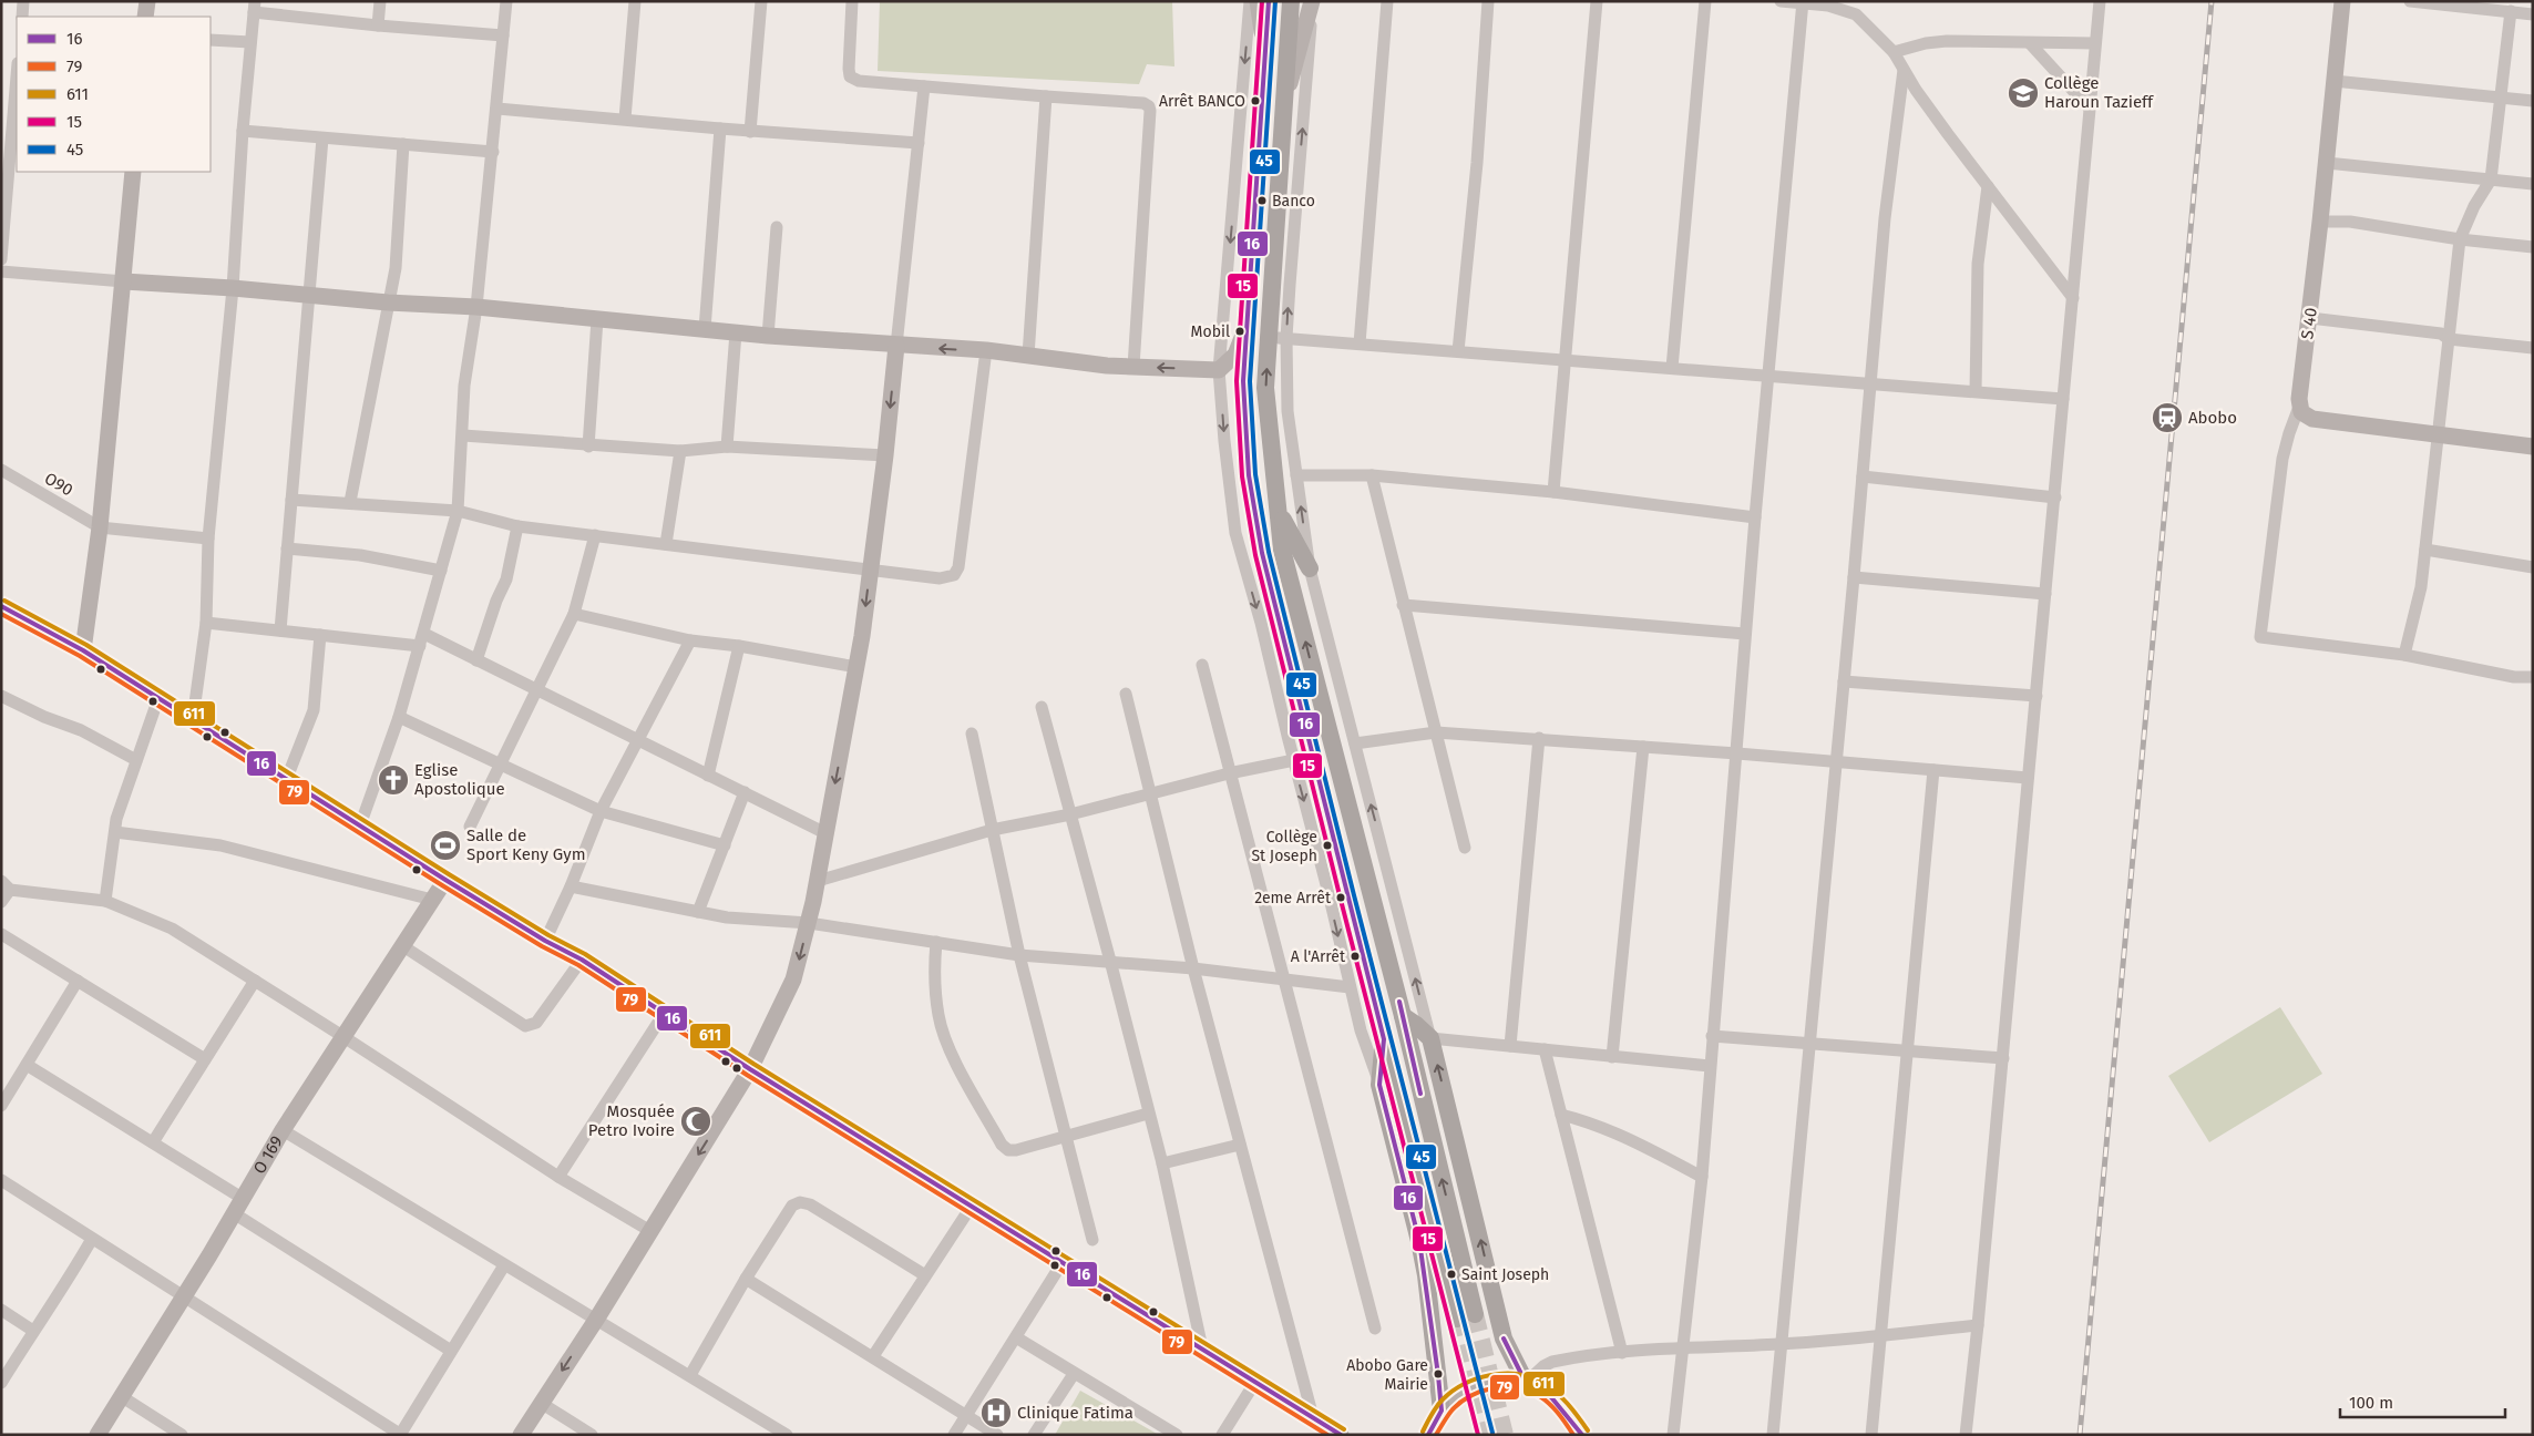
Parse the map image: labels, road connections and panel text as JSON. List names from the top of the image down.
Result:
{
  "streets": {
    "street": ["S 40", "O90", "O 169"]
  },
  "places": {
    "school or university": ["Collège Haroun Tazieff"],
    "other": [
      "Arrêt BANCO",
      "Banco",
      "Mobil",
      "Collège St Joseph",
      "2eme Arrêt",
      "A l'Arrêt",
      "Saint Joseph",
      "Abobo Gare Mairie"
    ],
    "station": ["Abobo"],
    "church": ["Eglise Apostolique"],
    "sports": ["Salle de Sport Keny Gym"],
    "mosque": ["Mosquée Petro Ivoire"],
    "hospital": ["Clinique Fatima"]
  },
  "lines": [
    "transit line 16",
    "transit line 15",
    "transit line 45",
    "transit line 611",
    "transit line 79"
  ],
  "legend": [
    "16",
    "79",
    "611",
    "15",
    "45"
  ],
  "scale_bar": "100 m"
}
